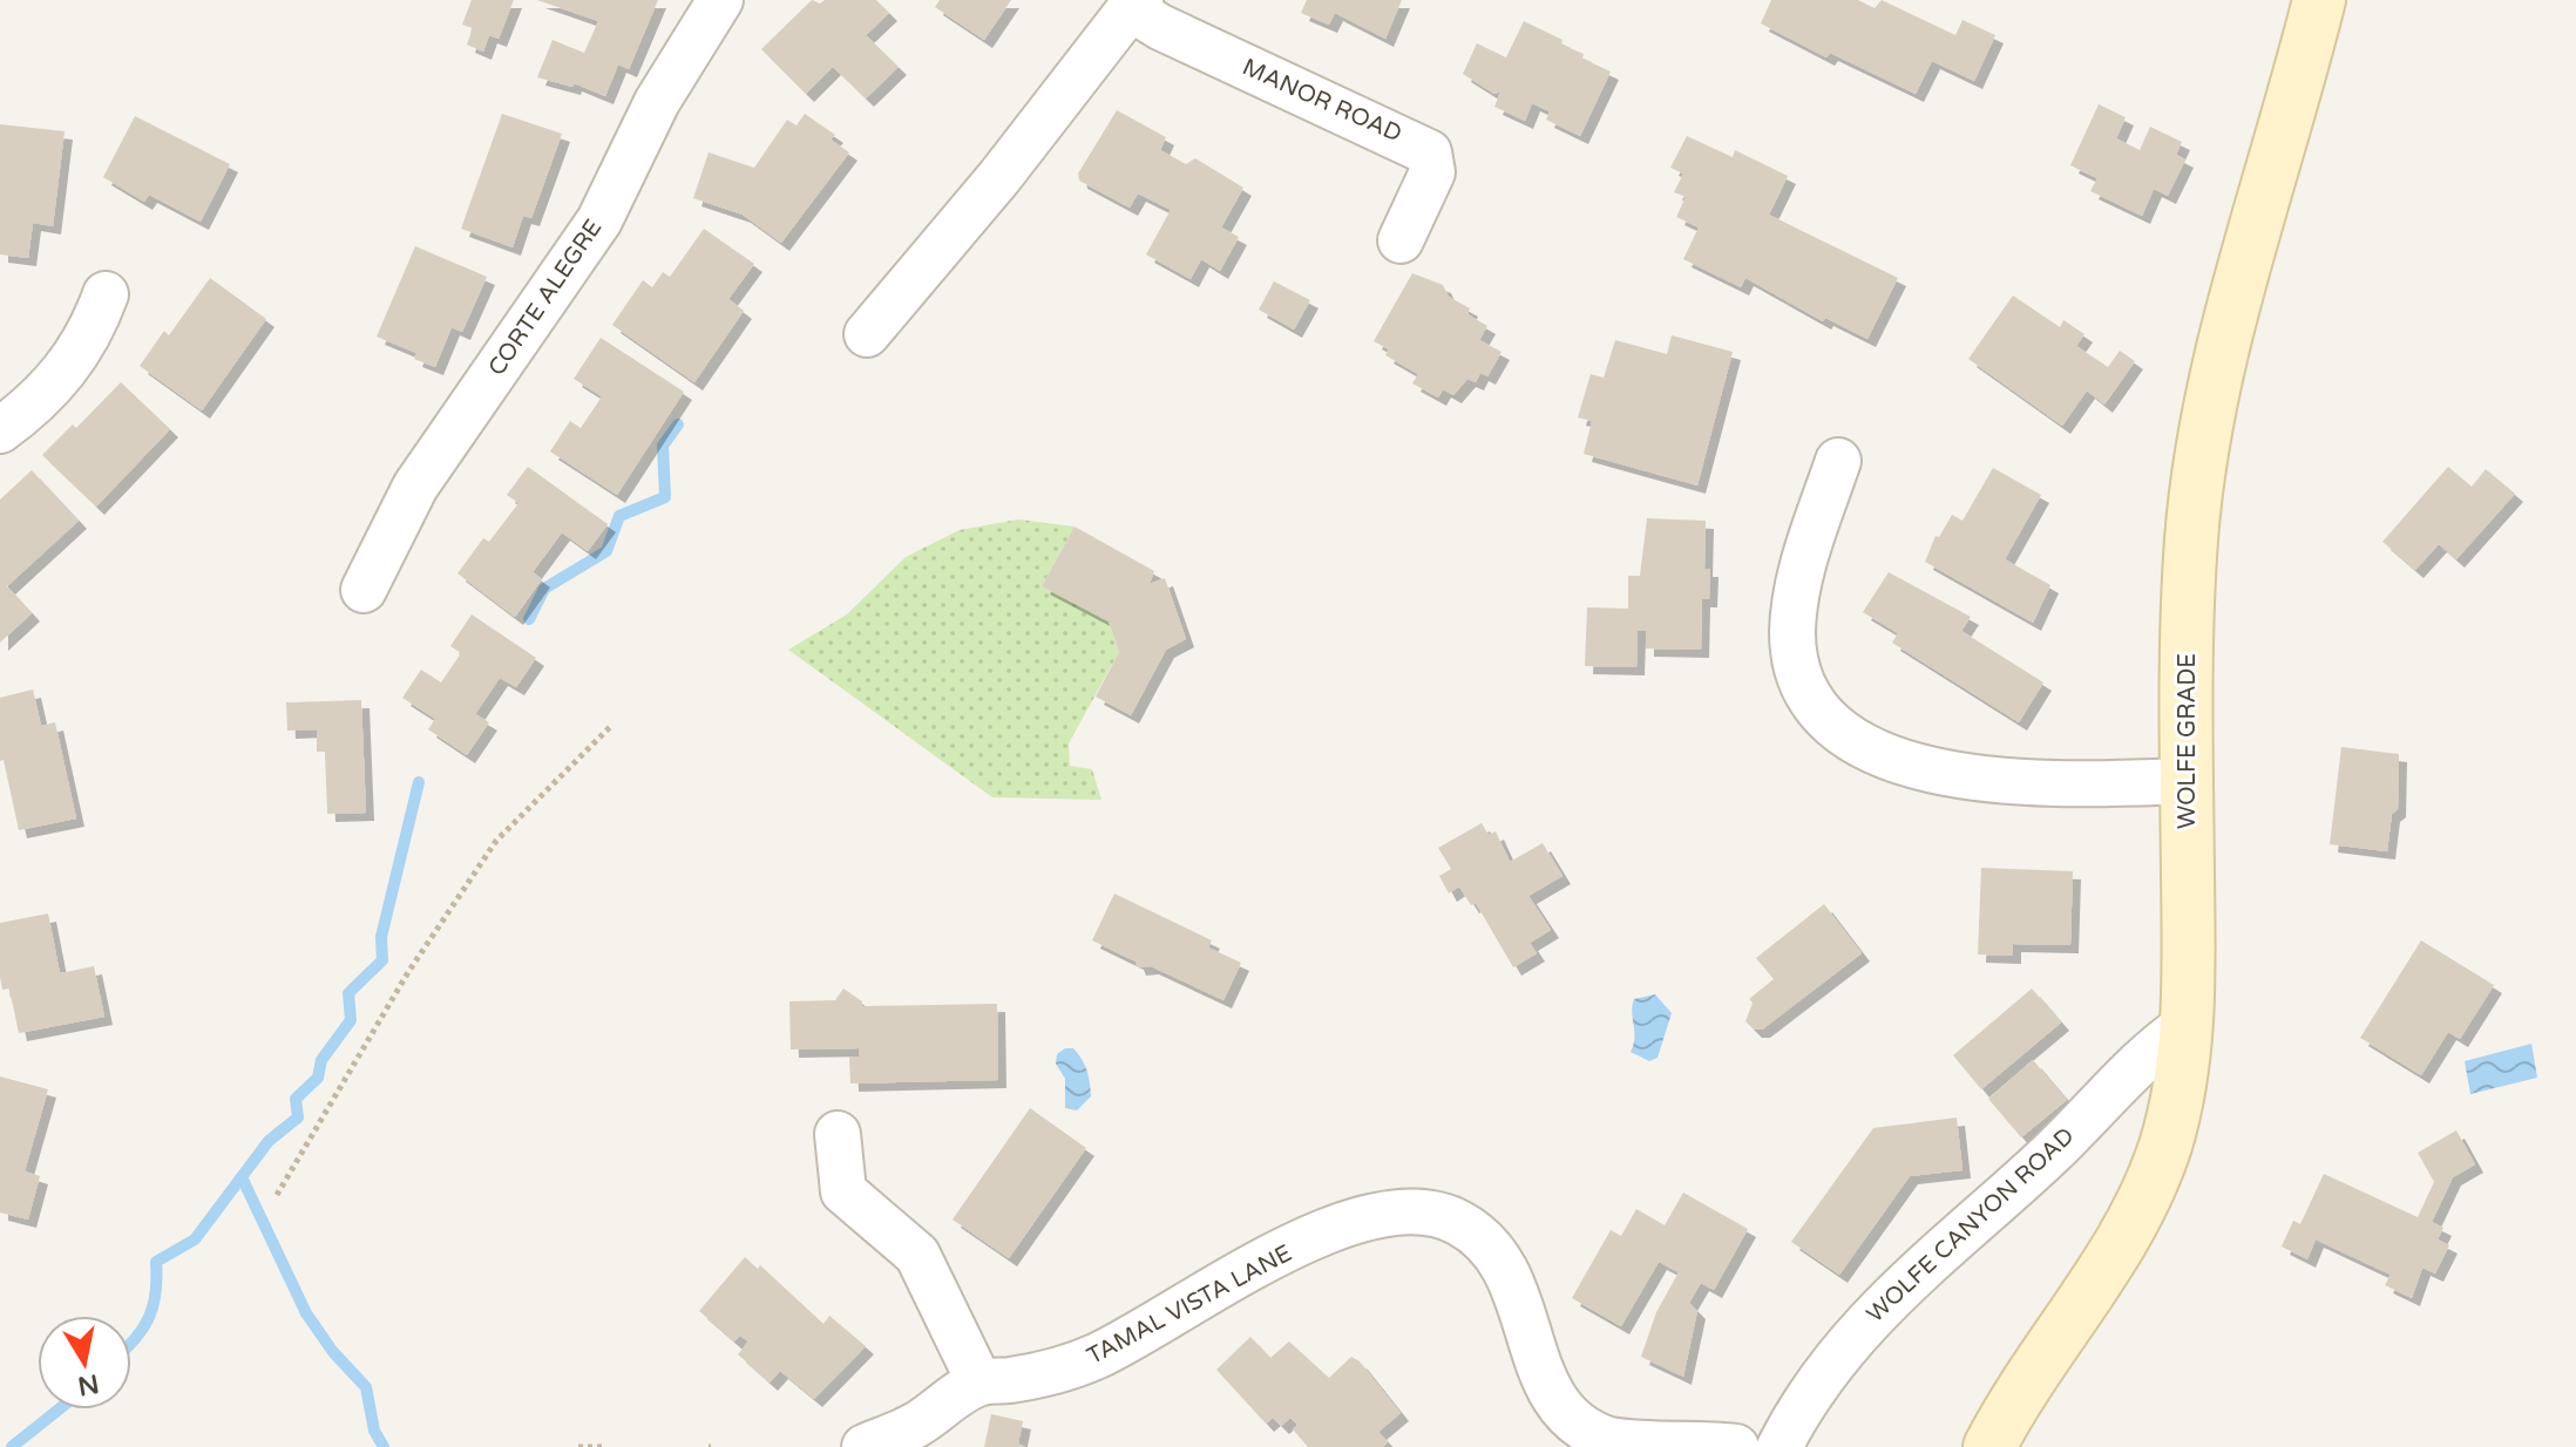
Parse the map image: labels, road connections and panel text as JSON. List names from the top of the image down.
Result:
{
  "streets": {
    "street": [
      "MANOR ROAD",
      "CORTE ALEGRE",
      "WOLFE GRADE",
      "WOLFE CANYON ROAD",
      "TAMAL VISTA LANE"
    ]
  },
  "crossings": [
    ["WOLFE GRADE", "WOLFE CANYON ROAD"]
  ],
  "north": "bottom"
}
